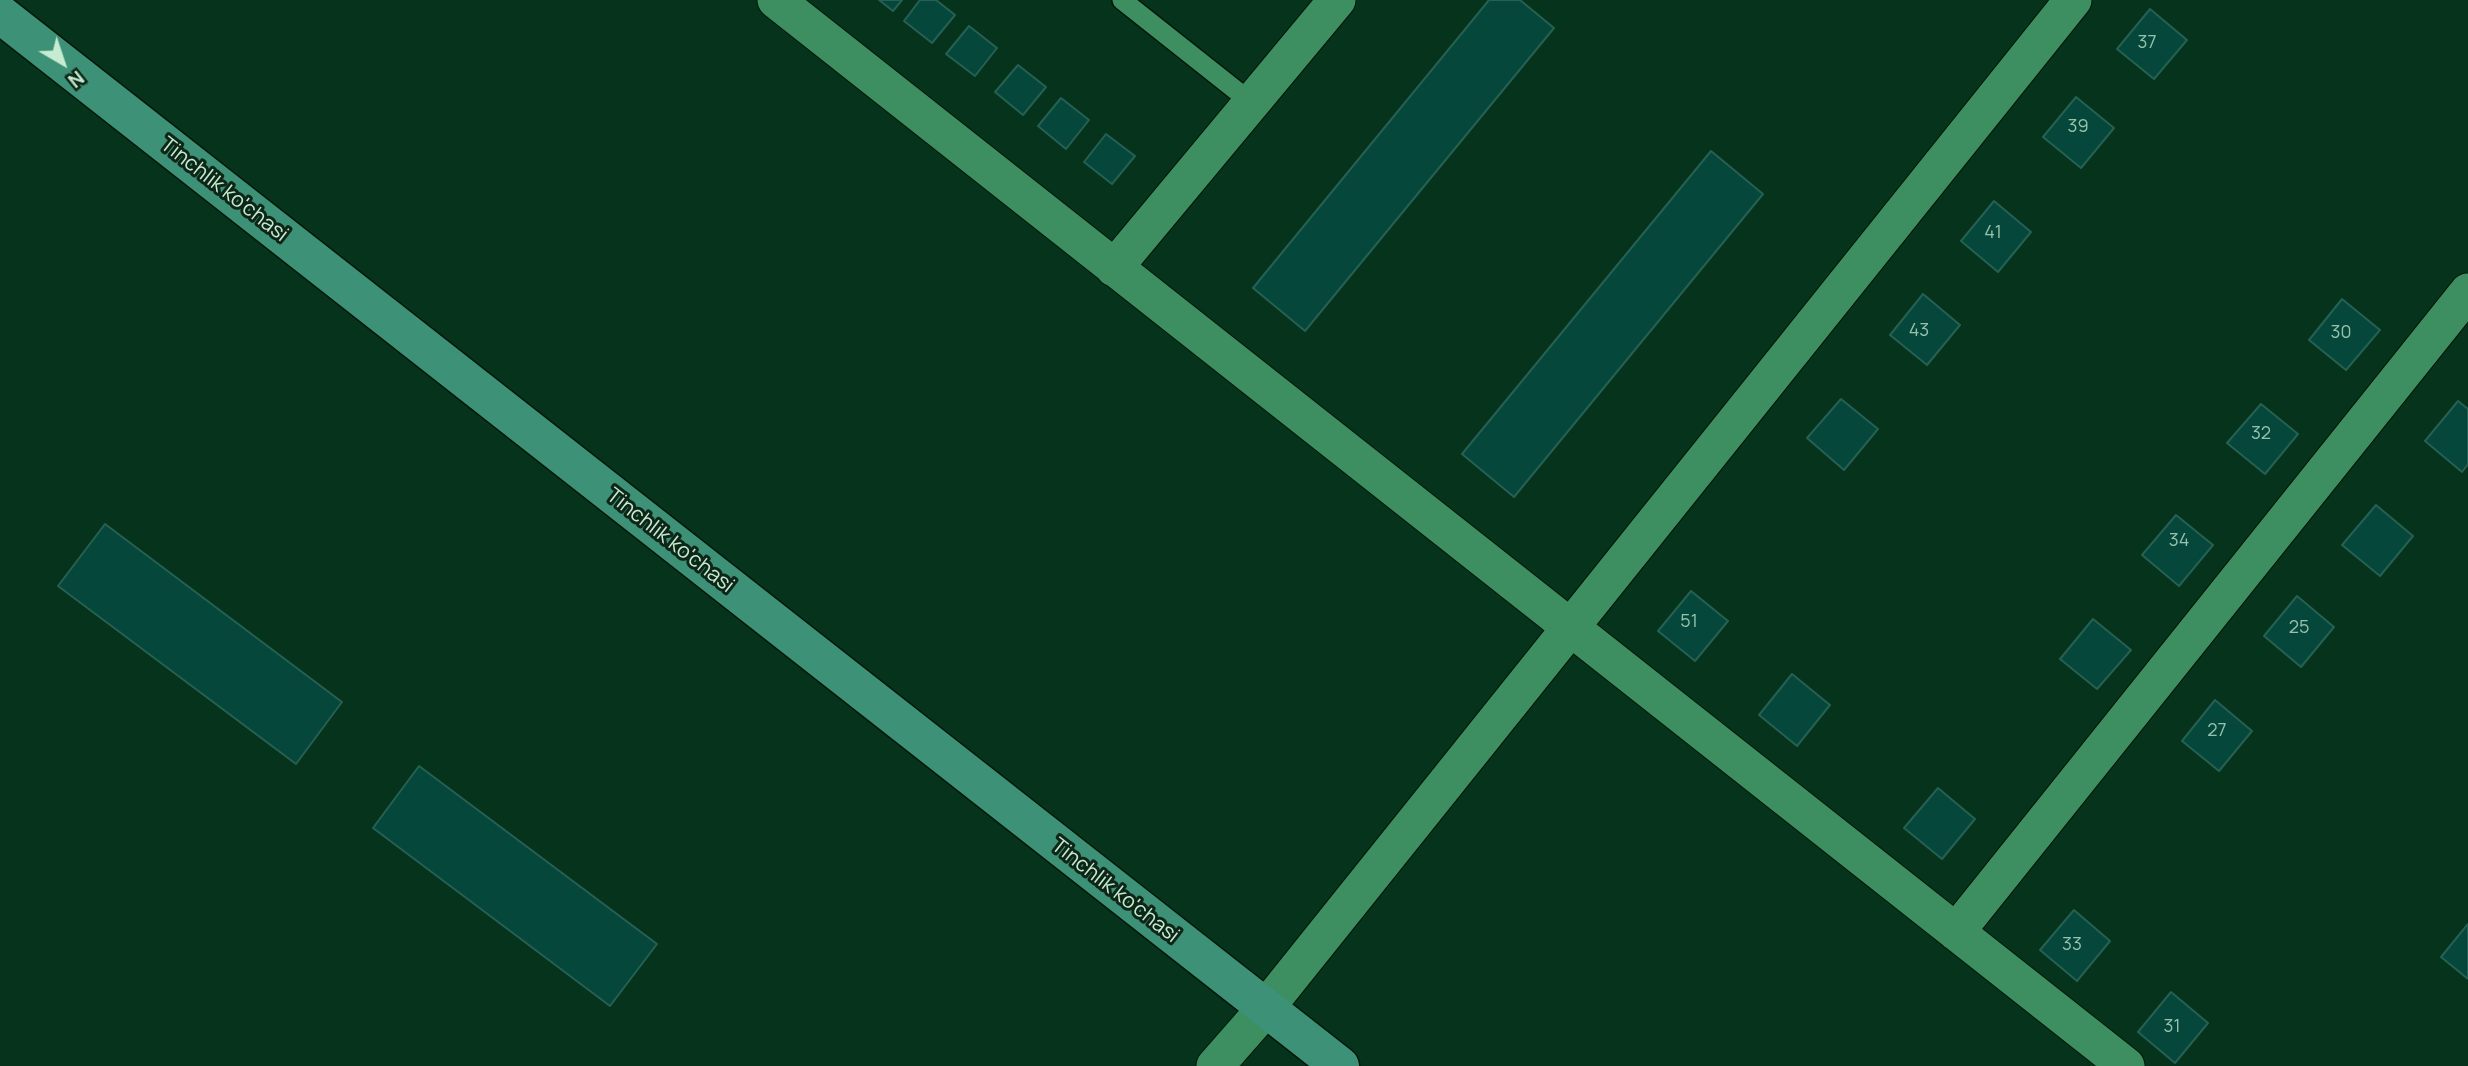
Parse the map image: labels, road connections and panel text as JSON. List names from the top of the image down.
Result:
{
  "streets": {
    "main road": ["Tinchlik ko'chasi"]
  },
  "house_numbers": [
    "37",
    "39",
    "41",
    "43",
    "30",
    "32",
    "34",
    "51",
    "25",
    "27",
    "33",
    "31"
  ],
  "north": "bottom right"
}
